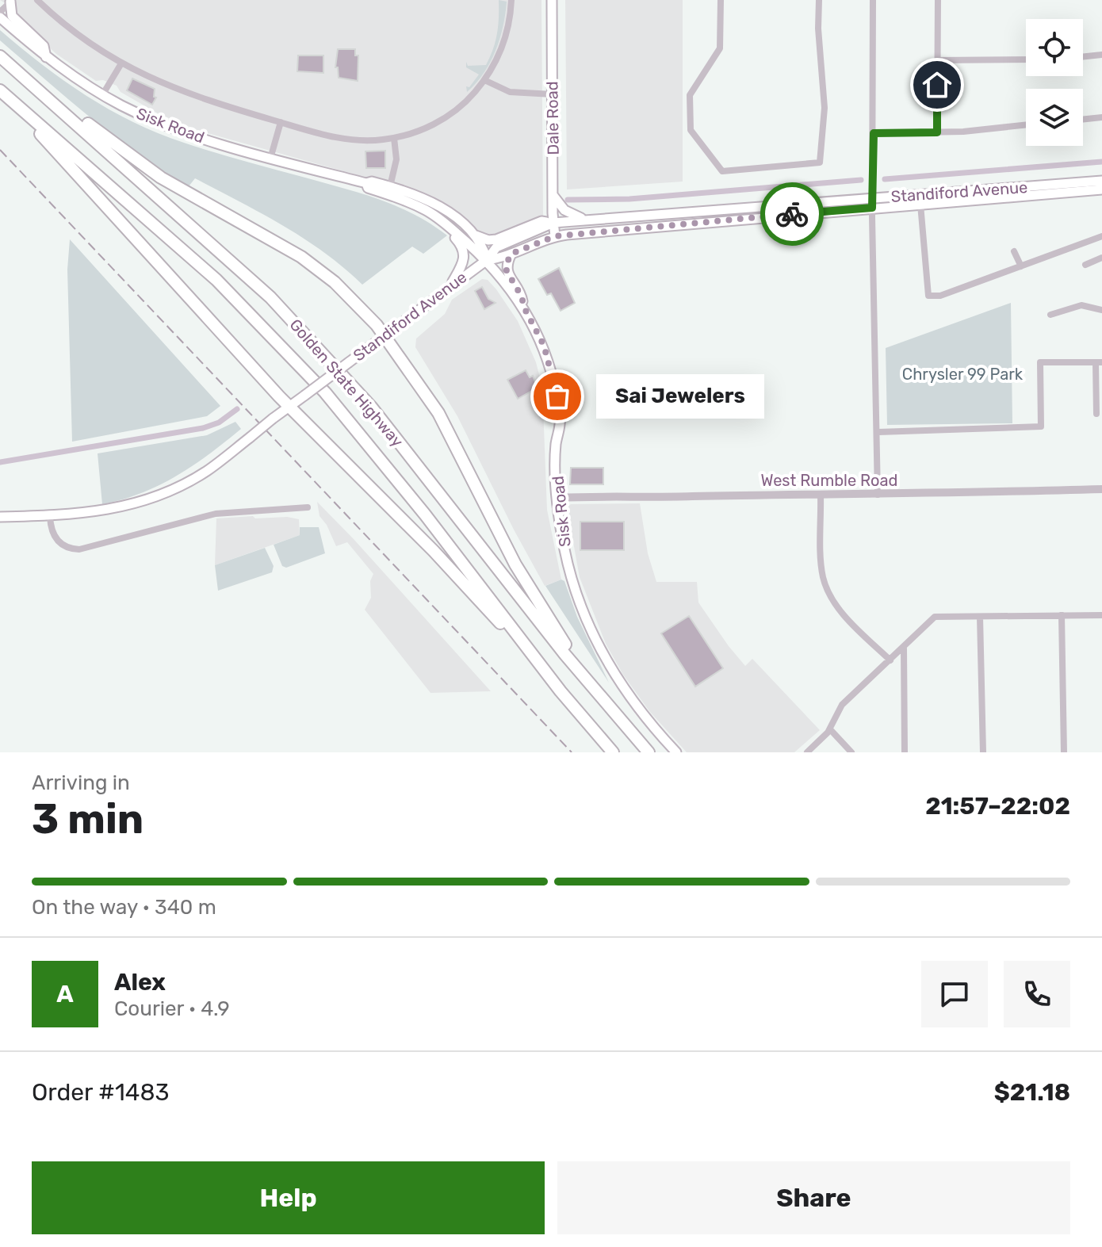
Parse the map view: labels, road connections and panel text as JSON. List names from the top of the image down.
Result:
{
  "streets": {
    "highway": ["Golden State Highway"],
    "main road": ["Dale Road", "Sisk Road", "Standiford Avenue"],
    "street": ["West Rumble Road"]
  },
  "crossings": [
    ["Dale Road", "Standiford Avenue"],
    ["Sisk Road", "Standiford Avenue"],
    ["Sisk Road", "West Rumble Road"]
  ],
  "parks": ["Chrysler 99 Park"],
  "places": ["Sai Jewelers"],
  "page": {
    "bubble": "Sai Jewelers",
    "heading": ["3 min", "Arriving in", "21:57–22:02"],
    "panel": [
      "Alex",
      "Courier · 4.9",
      "Order #1483",
      "$21.18"
    ],
    "bar": "On the way · 340 m",
    "round": "A",
    "buttons": ["Help", "Share"]
  }
}
